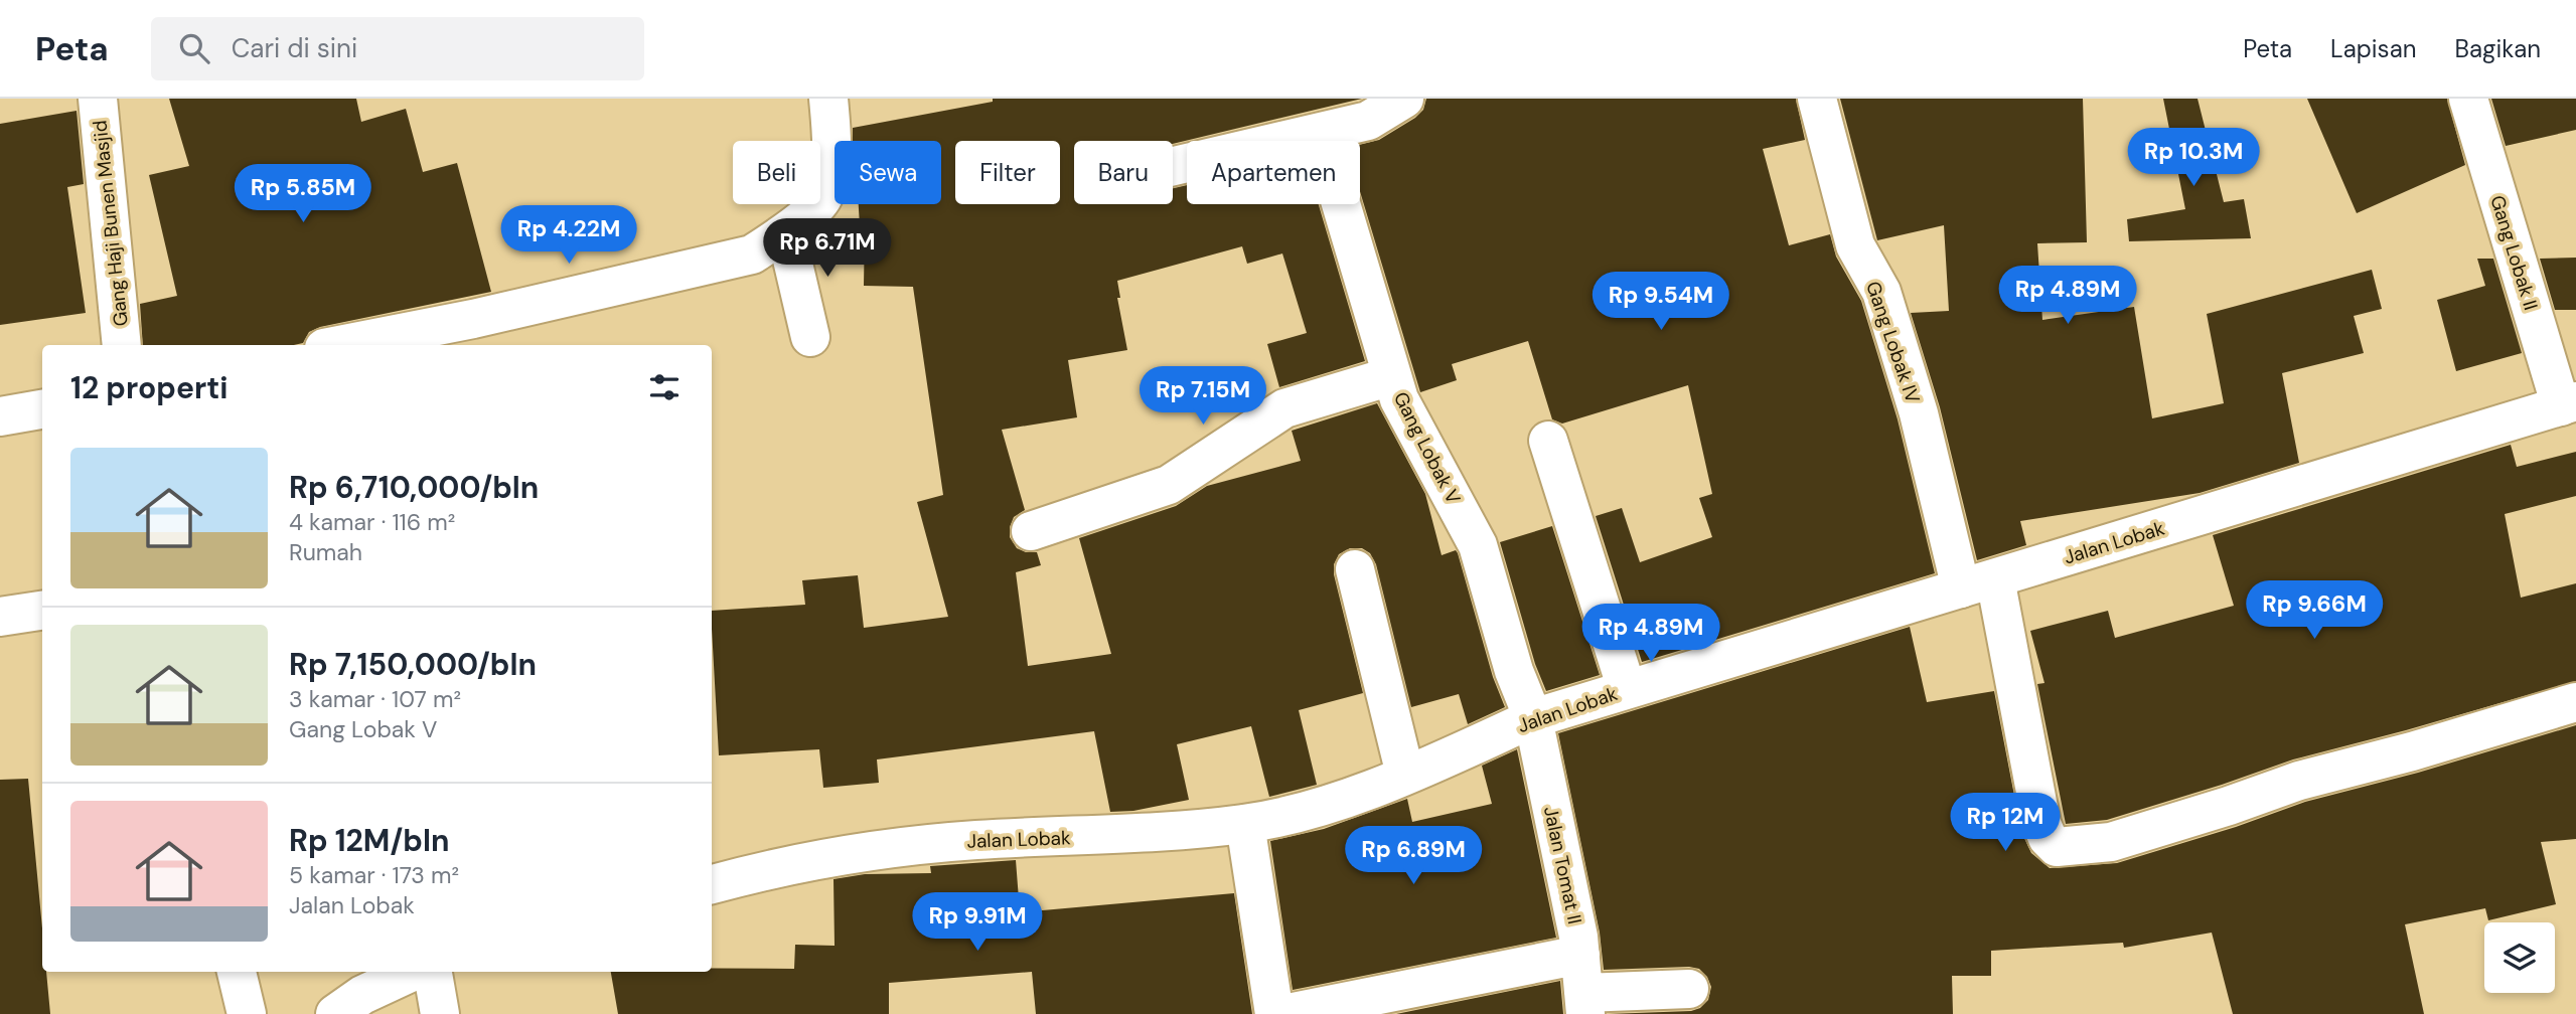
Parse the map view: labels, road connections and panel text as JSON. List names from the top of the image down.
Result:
{
  "streets": {
    "street": [
      "Gang Haji Bunen Masjid",
      "Gang Lobak II",
      "Gang Lobak IV",
      "Gang Lobak V",
      "Jalan Lobak",
      "Jalan Tomat II"
    ]
  },
  "crossings": [
    ["Gang Lobak II", "Jalan Lobak"],
    ["Gang Lobak IV", "Jalan Lobak"],
    ["Gang Lobak V", "Jalan Lobak"],
    ["Gang Lobak V", "Jalan Tomat II"],
    ["Jalan Lobak", "Jalan Tomat II"]
  ],
  "page": {
    "header": "Peta",
    "search": "Cari di sini",
    "nav": ["Peta", "Lapisan", "Bagikan"],
    "price": [
      "Rp 10.3M",
      "Rp 5.85M",
      "Rp 4.22M",
      "Rp 6.71M",
      "Rp 4.89M",
      "Rp 9.54M",
      "Rp 7.15M",
      "Rp 9.66M",
      "Rp 4.89M",
      "Rp 12M",
      "Rp 6.89M",
      "Rp 9.91M"
    ],
    "chip": [
      "Beli",
      "Sewa",
      "Filter",
      "Baru",
      "Apartemen"
    ],
    "heading": "12 properti",
    "list": [
      {
        "name": "Rp 6,710,000/bln",
        "note": "4 kamar · 116 m² · Rumah"
      },
      {
        "name": "Rp 7,150,000/bln",
        "note": "3 kamar · 107 m² · Gang Lobak V"
      },
      {
        "name": "Rp 12M/bln",
        "note": "5 kamar · 173 m² · Jalan Lobak"
      }
    ]
  }
}
